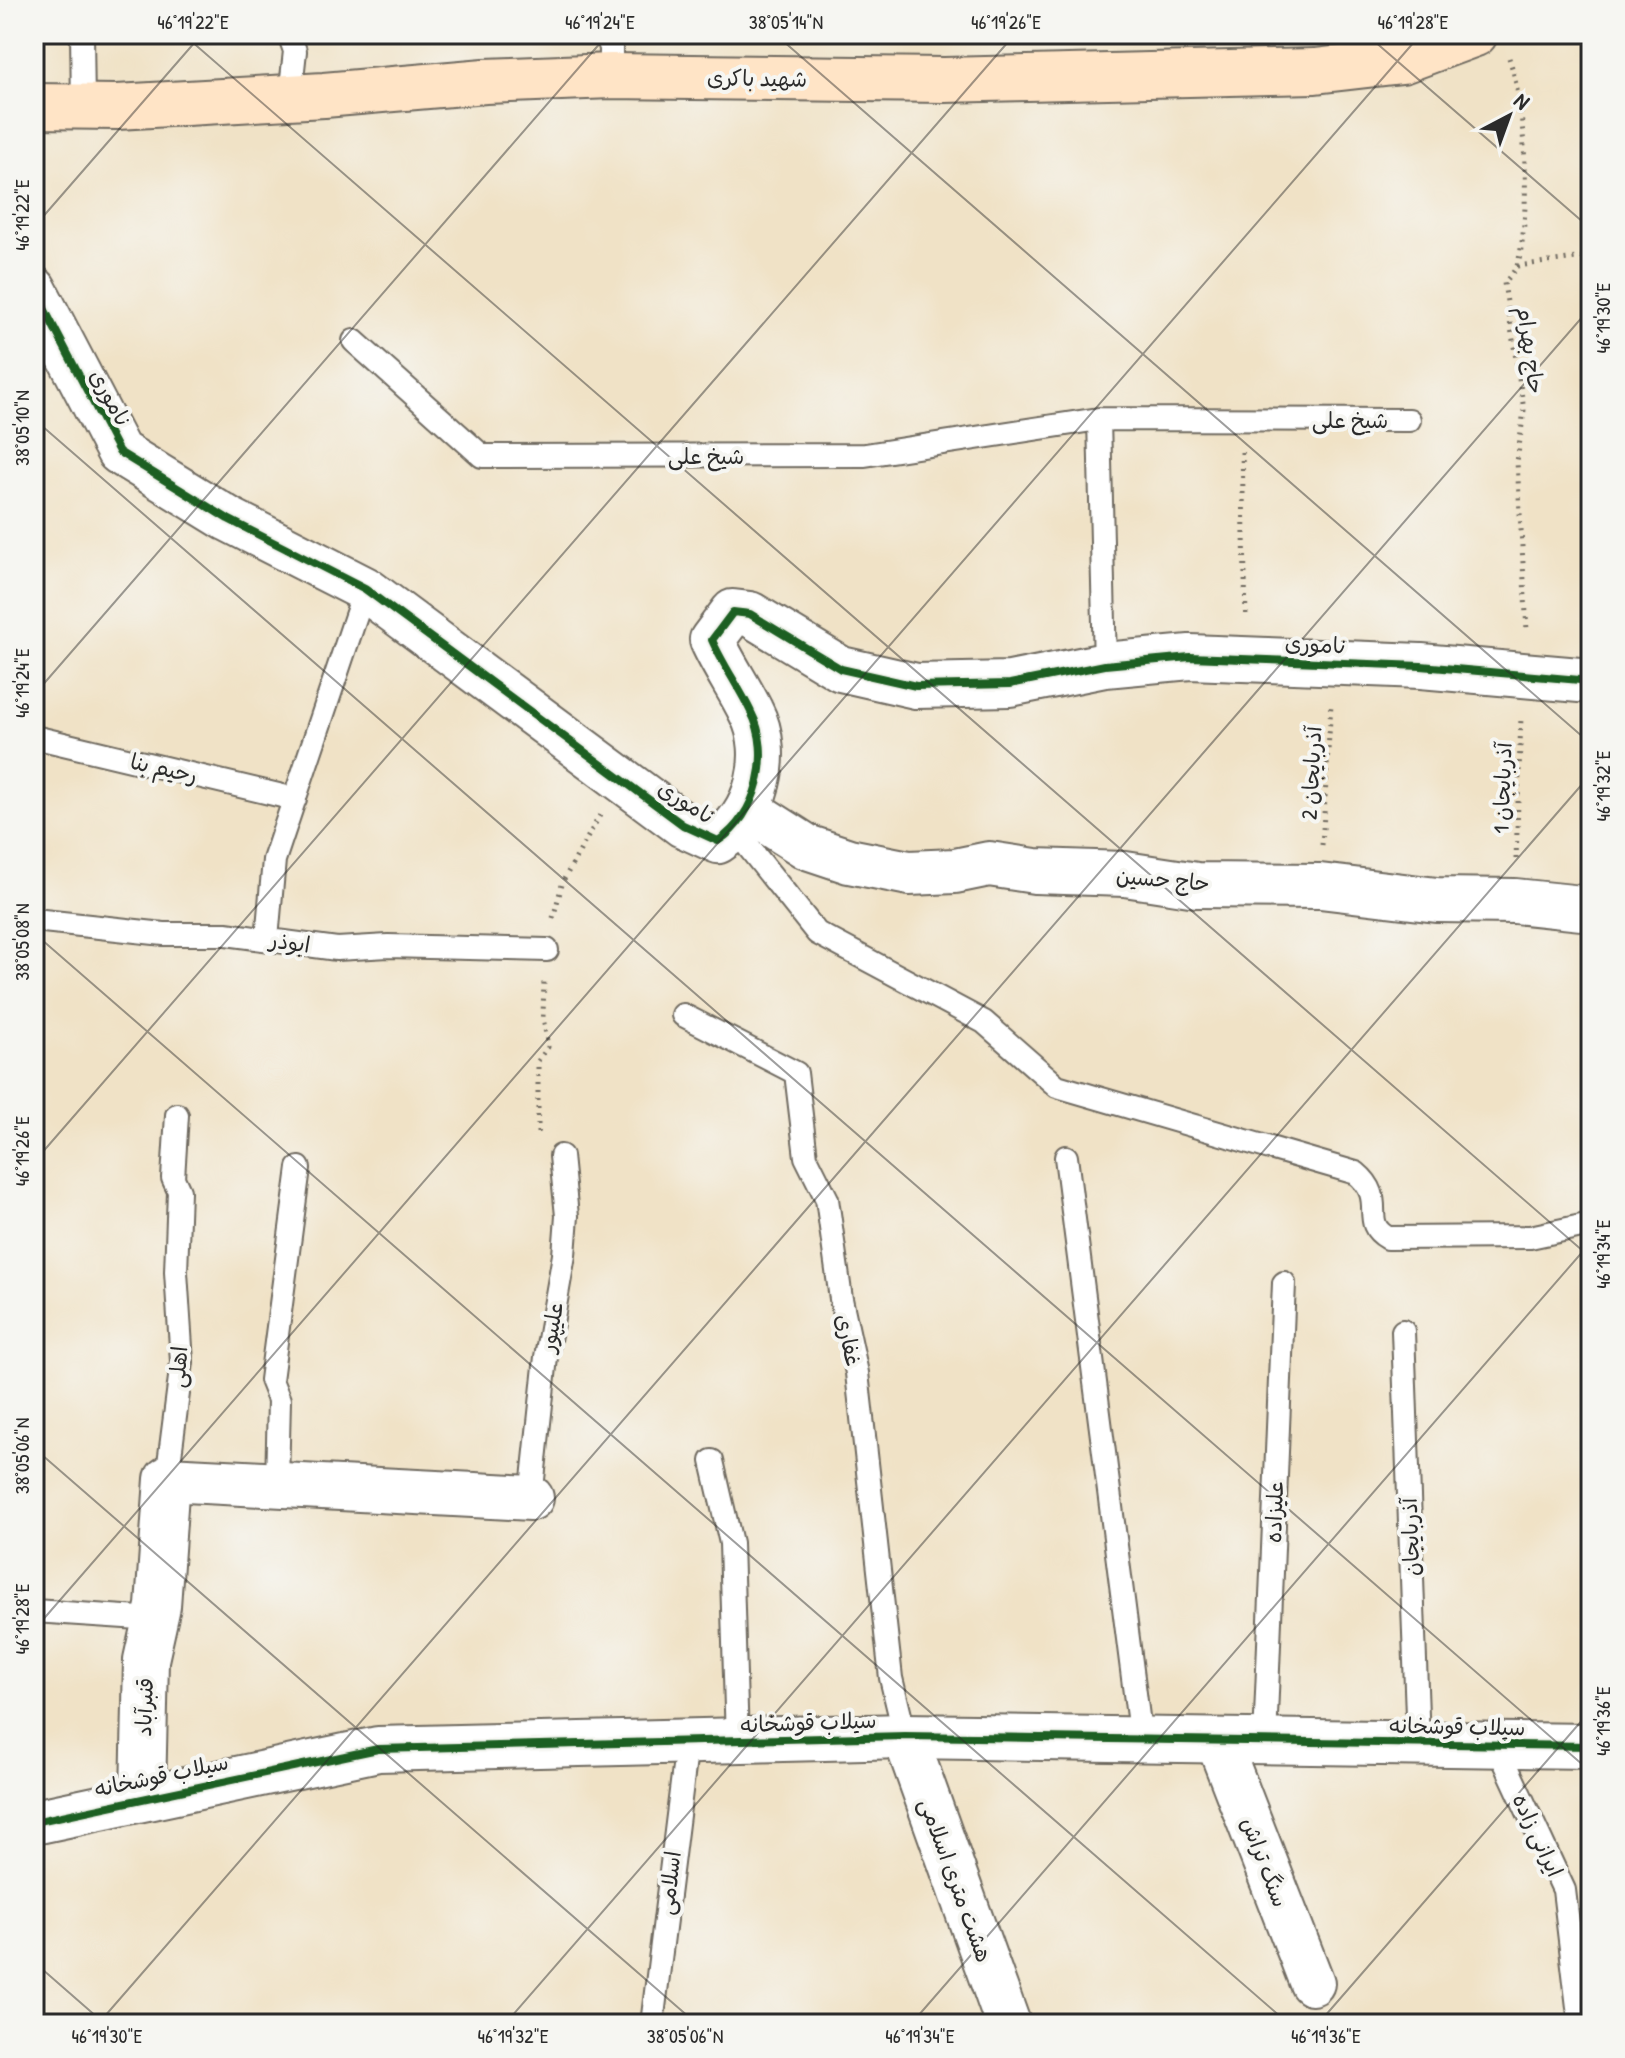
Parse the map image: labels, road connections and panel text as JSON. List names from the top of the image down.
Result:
{
  "streets": {
    "main road": ["شهید باکری"],
    "street": [
      "ناموری",
      "حاج حسین",
      "اهلی",
      "قنبرآباد",
      "سیلاب قوشخانه",
      "سنگ تراش",
      "هشت متری اسلامی"
    ],
    "lane": [
      "شیخ علی",
      "رحیم بنا",
      "ابوذر",
      "علیپور",
      "غفاری",
      "علیزاده",
      "آذربایجان",
      "ایرانی زاده",
      "اسلامی"
    ],
    "path": ["حاج بهرام", "آذربایجان 2", "آذربایجان 1"]
  },
  "crossings": [
    ["شهید باکری", "حاج بهرام"],
    ["حاج بهرام", "ناموری"],
    ["حاج بهرام", "آذربایجان 1"],
    ["ناموری", "آذربایجان 2"],
    ["ناموری", "آذربایجان 1"],
    ["ناموری", "حاج حسین"],
    ["آذربایجان 2", "حاج حسین"],
    ["آذربایجان 1", "حاج حسین"],
    ["غفاری", "سیلاب قوشخانه"],
    ["غفاری", "هشت متری اسلامی"],
    ["اهلی", "قنبرآباد"],
    ["علیزاده", "سیلاب قوشخانه"],
    ["آذربایجان", "سیلاب قوشخانه"],
    ["قنبرآباد", "سیلاب قوشخانه"],
    ["سیلاب قوشخانه", "ایرانی زاده"],
    ["سیلاب قوشخانه", "سنگ تراش"],
    ["سیلاب قوشخانه", "هشت متری اسلامی"],
    ["سیلاب قوشخانه", "اسلامی"]
  ],
  "north": "top right",
  "coordinates": [
    "46°19'22\"E",
    "46°19'24\"E",
    "38°05'14\"N",
    "46°19'26\"E",
    "46°19'28\"E",
    "46°19'30\"E",
    "38°05'10\"N",
    "46°19'32\"E",
    "38°05'08\"N",
    "46°19'34\"E",
    "38°05'06\"N",
    "46°19'36\"E"
  ]
}
